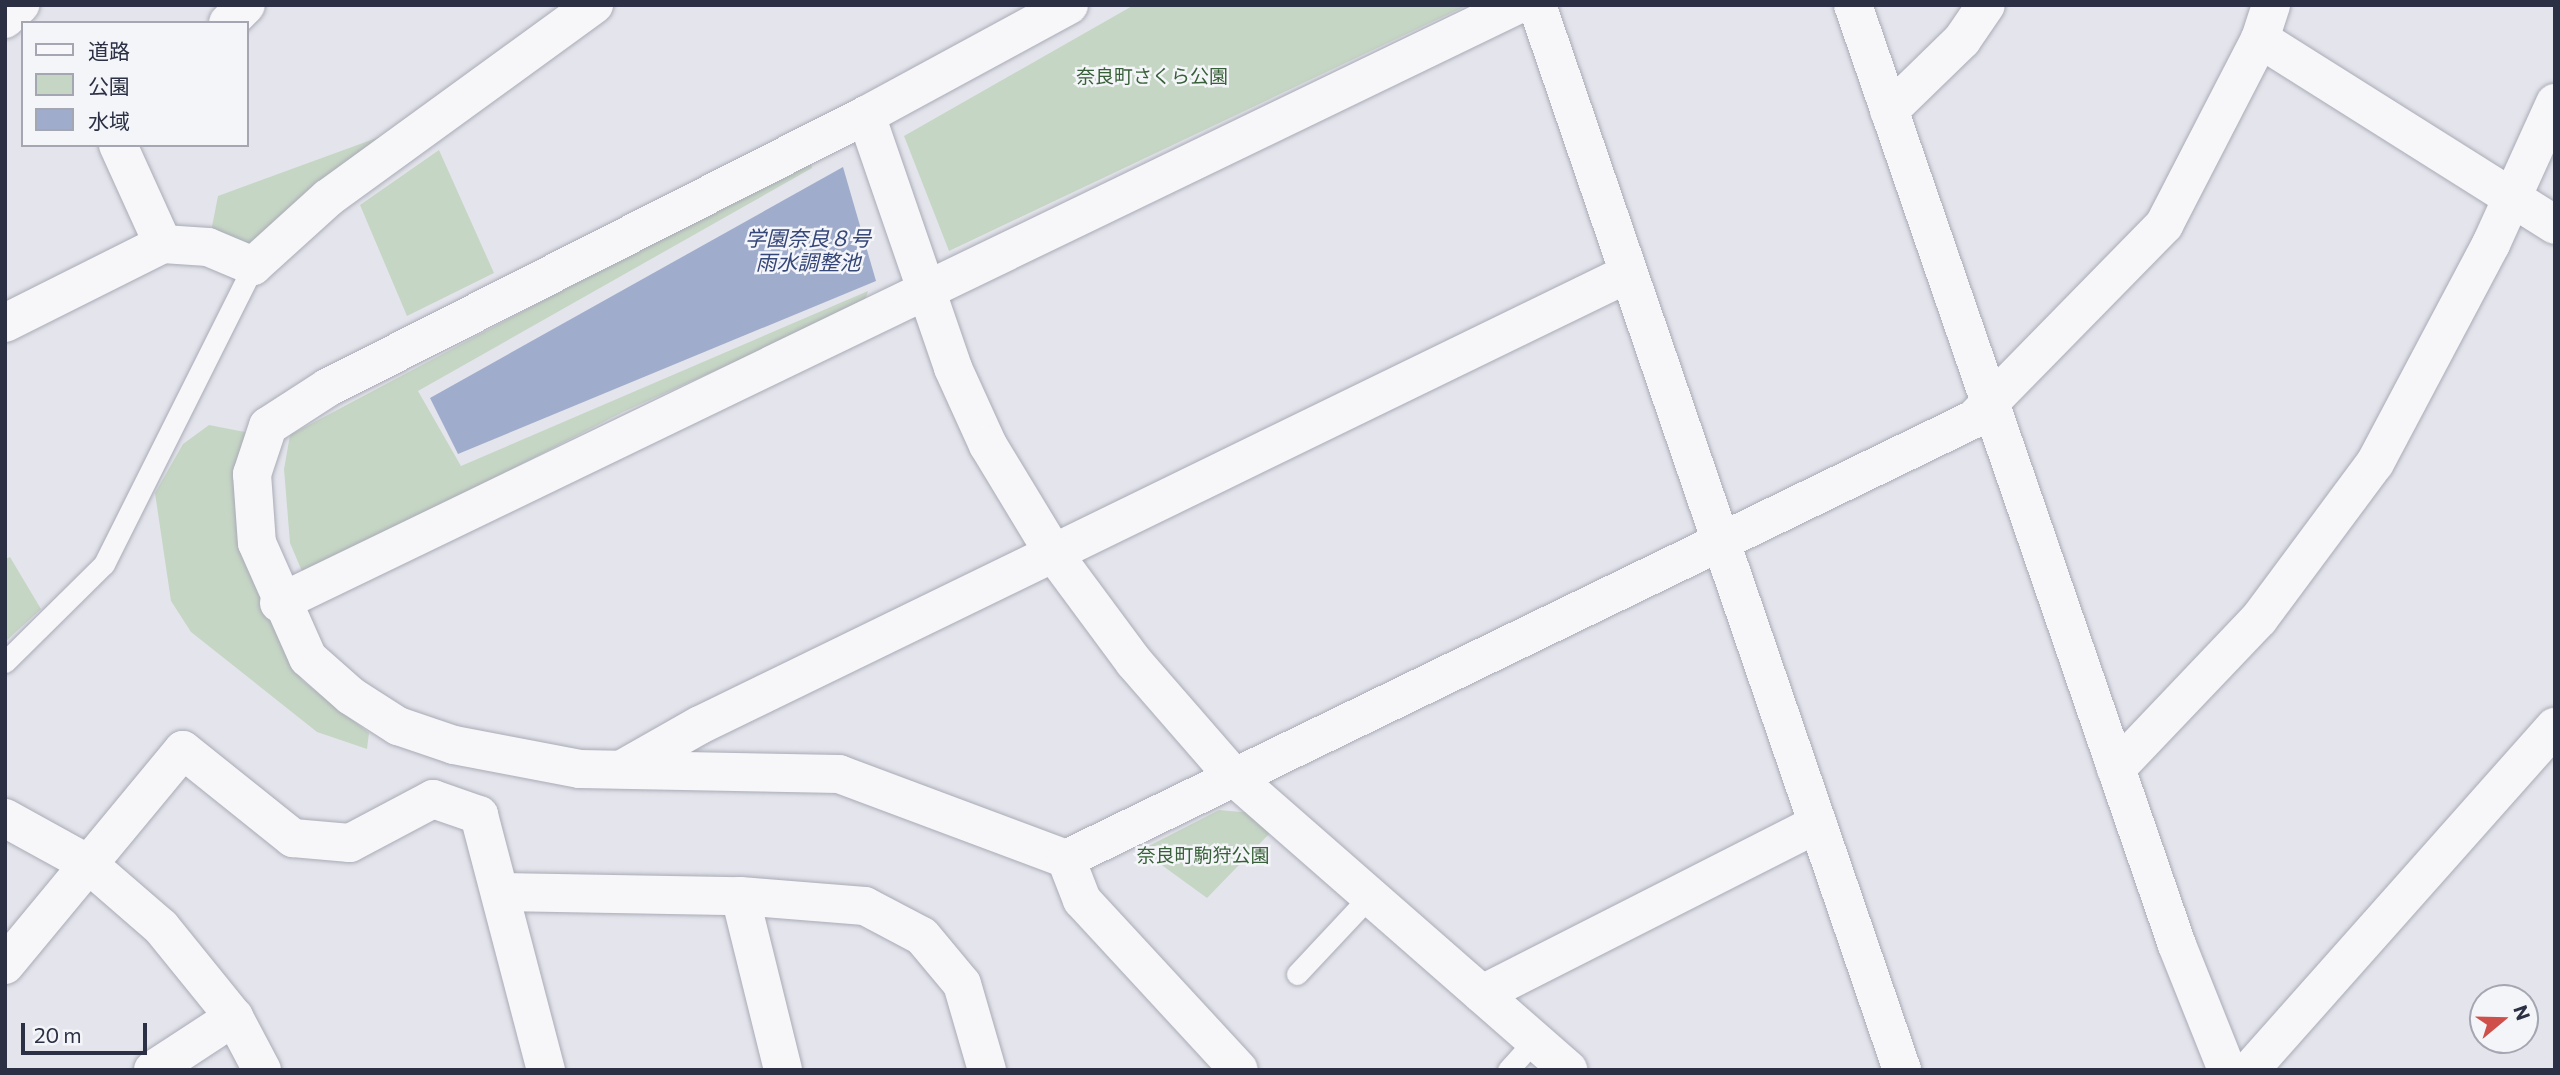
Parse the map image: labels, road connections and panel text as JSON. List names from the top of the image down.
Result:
{
  "water": ["学園奈良８号 雨水調整池"],
  "parks": ["奈良町さくら公園", "奈良町駒狩公園"],
  "legend": ["道路", "公園", "水域"],
  "scale_bar": "20 m",
  "north": "right"
}
